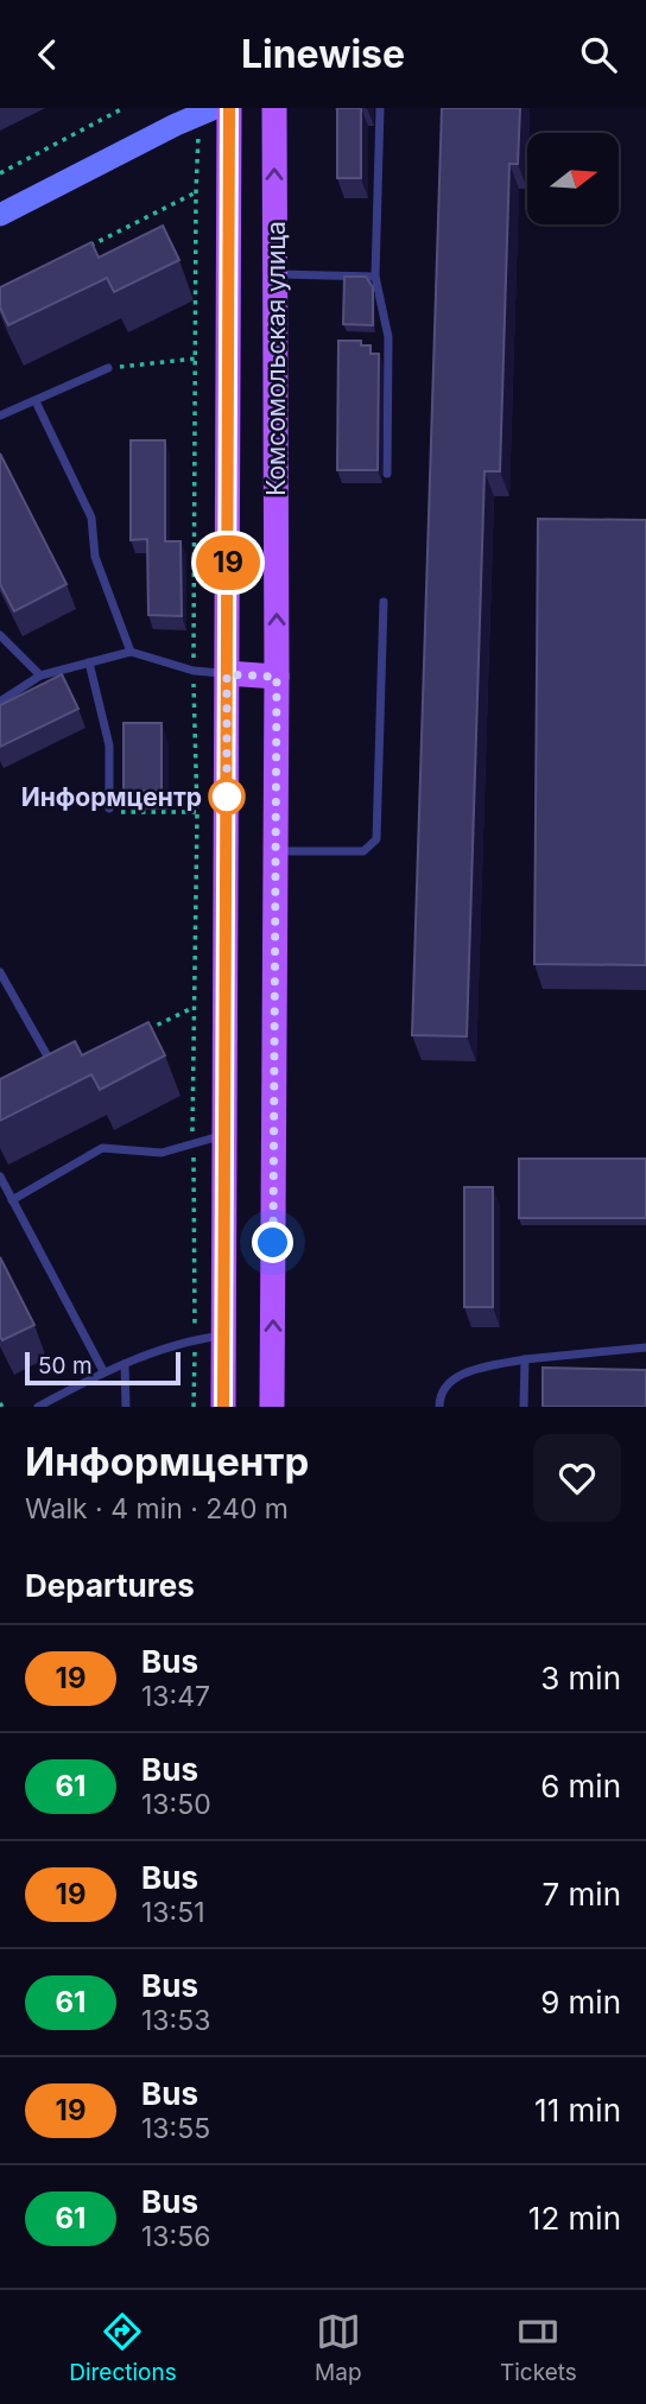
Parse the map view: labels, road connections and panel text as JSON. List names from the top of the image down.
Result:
{
  "streets": {
    "main road": ["Комсомольская улица"]
  },
  "places": ["Информцентр"],
  "lines": ["bus line 19"],
  "scale_bar": "50 m",
  "north": "right",
  "page": {
    "header": "Linewise",
    "on_map": "19",
    "scale": "50 m",
    "heading": [
      ["Информцентр", "Walk · 4 min · 240 m"],
      "Departures"
    ],
    "list": [
      {
        "mark": "19",
        "name": "Bus",
        "note": "13:47",
        "value": "3 min"
      },
      {
        "mark": "61",
        "name": "Bus",
        "note": "13:50",
        "value": "6 min"
      },
      {
        "mark": "19",
        "name": "Bus",
        "note": "13:51",
        "value": "7 min"
      },
      {
        "mark": "61",
        "name": "Bus",
        "note": "13:53",
        "value": "9 min"
      },
      {
        "mark": "19",
        "name": "Bus",
        "note": "13:55",
        "value": "11 min"
      },
      {
        "mark": "61",
        "name": "Bus",
        "note": "13:56",
        "value": "12 min"
      }
    ],
    "tabs": ["Directions", "Map", "Tickets"]
  }
}
